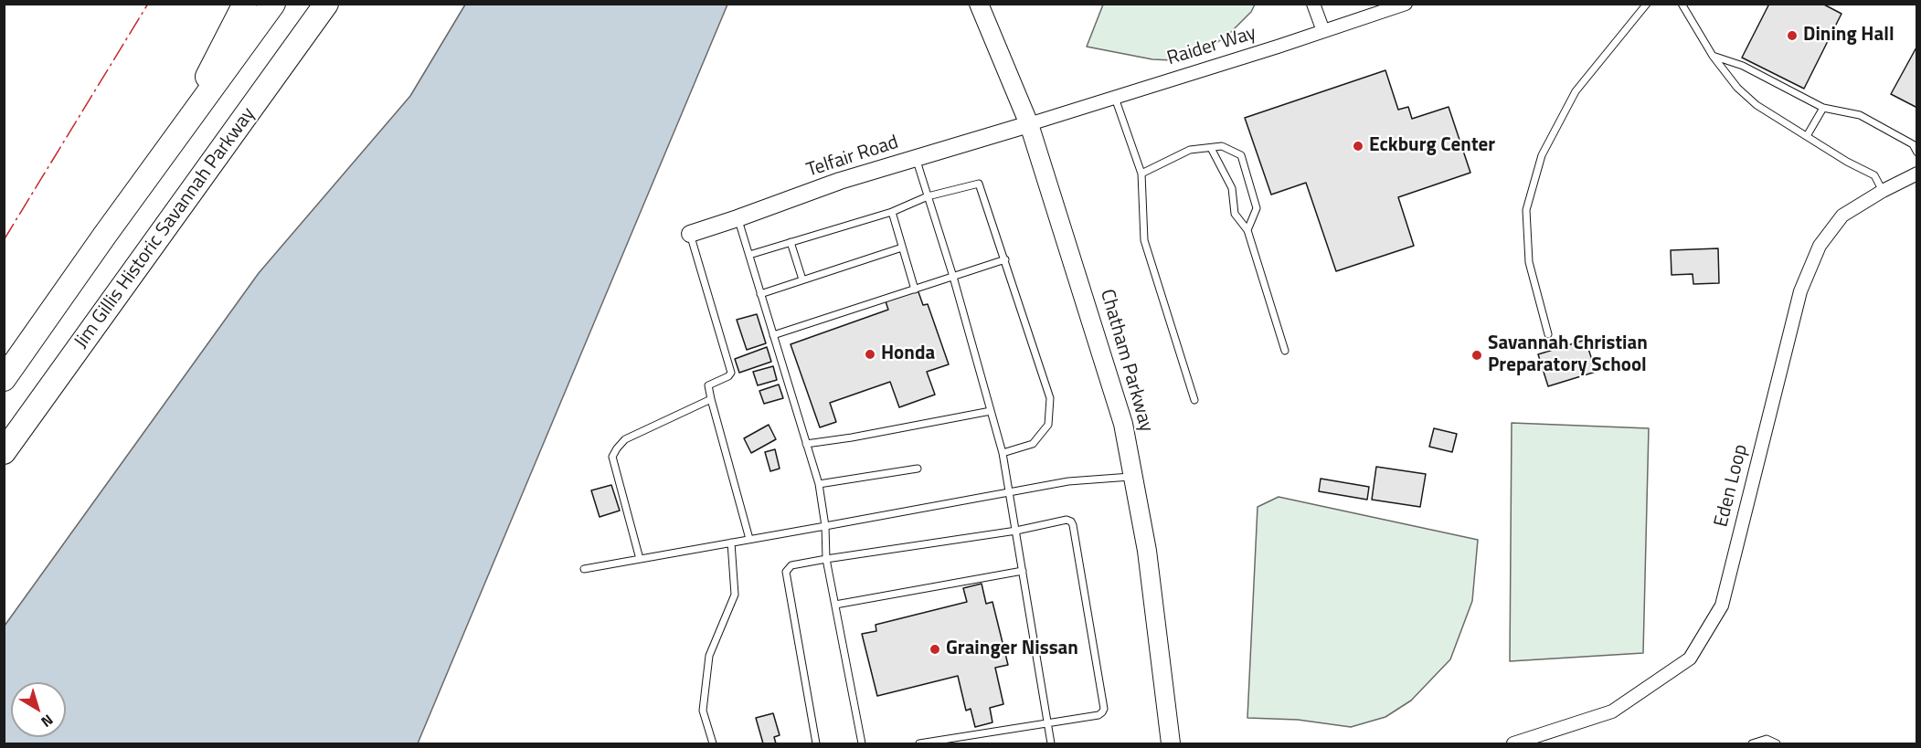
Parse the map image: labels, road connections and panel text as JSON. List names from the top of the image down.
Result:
{
  "streets": {
    "highway": ["Jim Gillis Historic Savannah Parkway"],
    "main road": ["Chatham Parkway"],
    "street": ["Raider Way", "Telfair Road", "Eden Loop"]
  },
  "crossings": [
    ["Raider Way", "Telfair Road"],
    ["Raider Way", "Chatham Parkway"],
    ["Telfair Road", "Chatham Parkway"]
  ],
  "places": [
    "Dining Hall",
    "Eckburg Center",
    "Honda",
    "Savannah Christian Preparatory School",
    "Grainger Nissan"
  ],
  "north": "bottom right"
}
